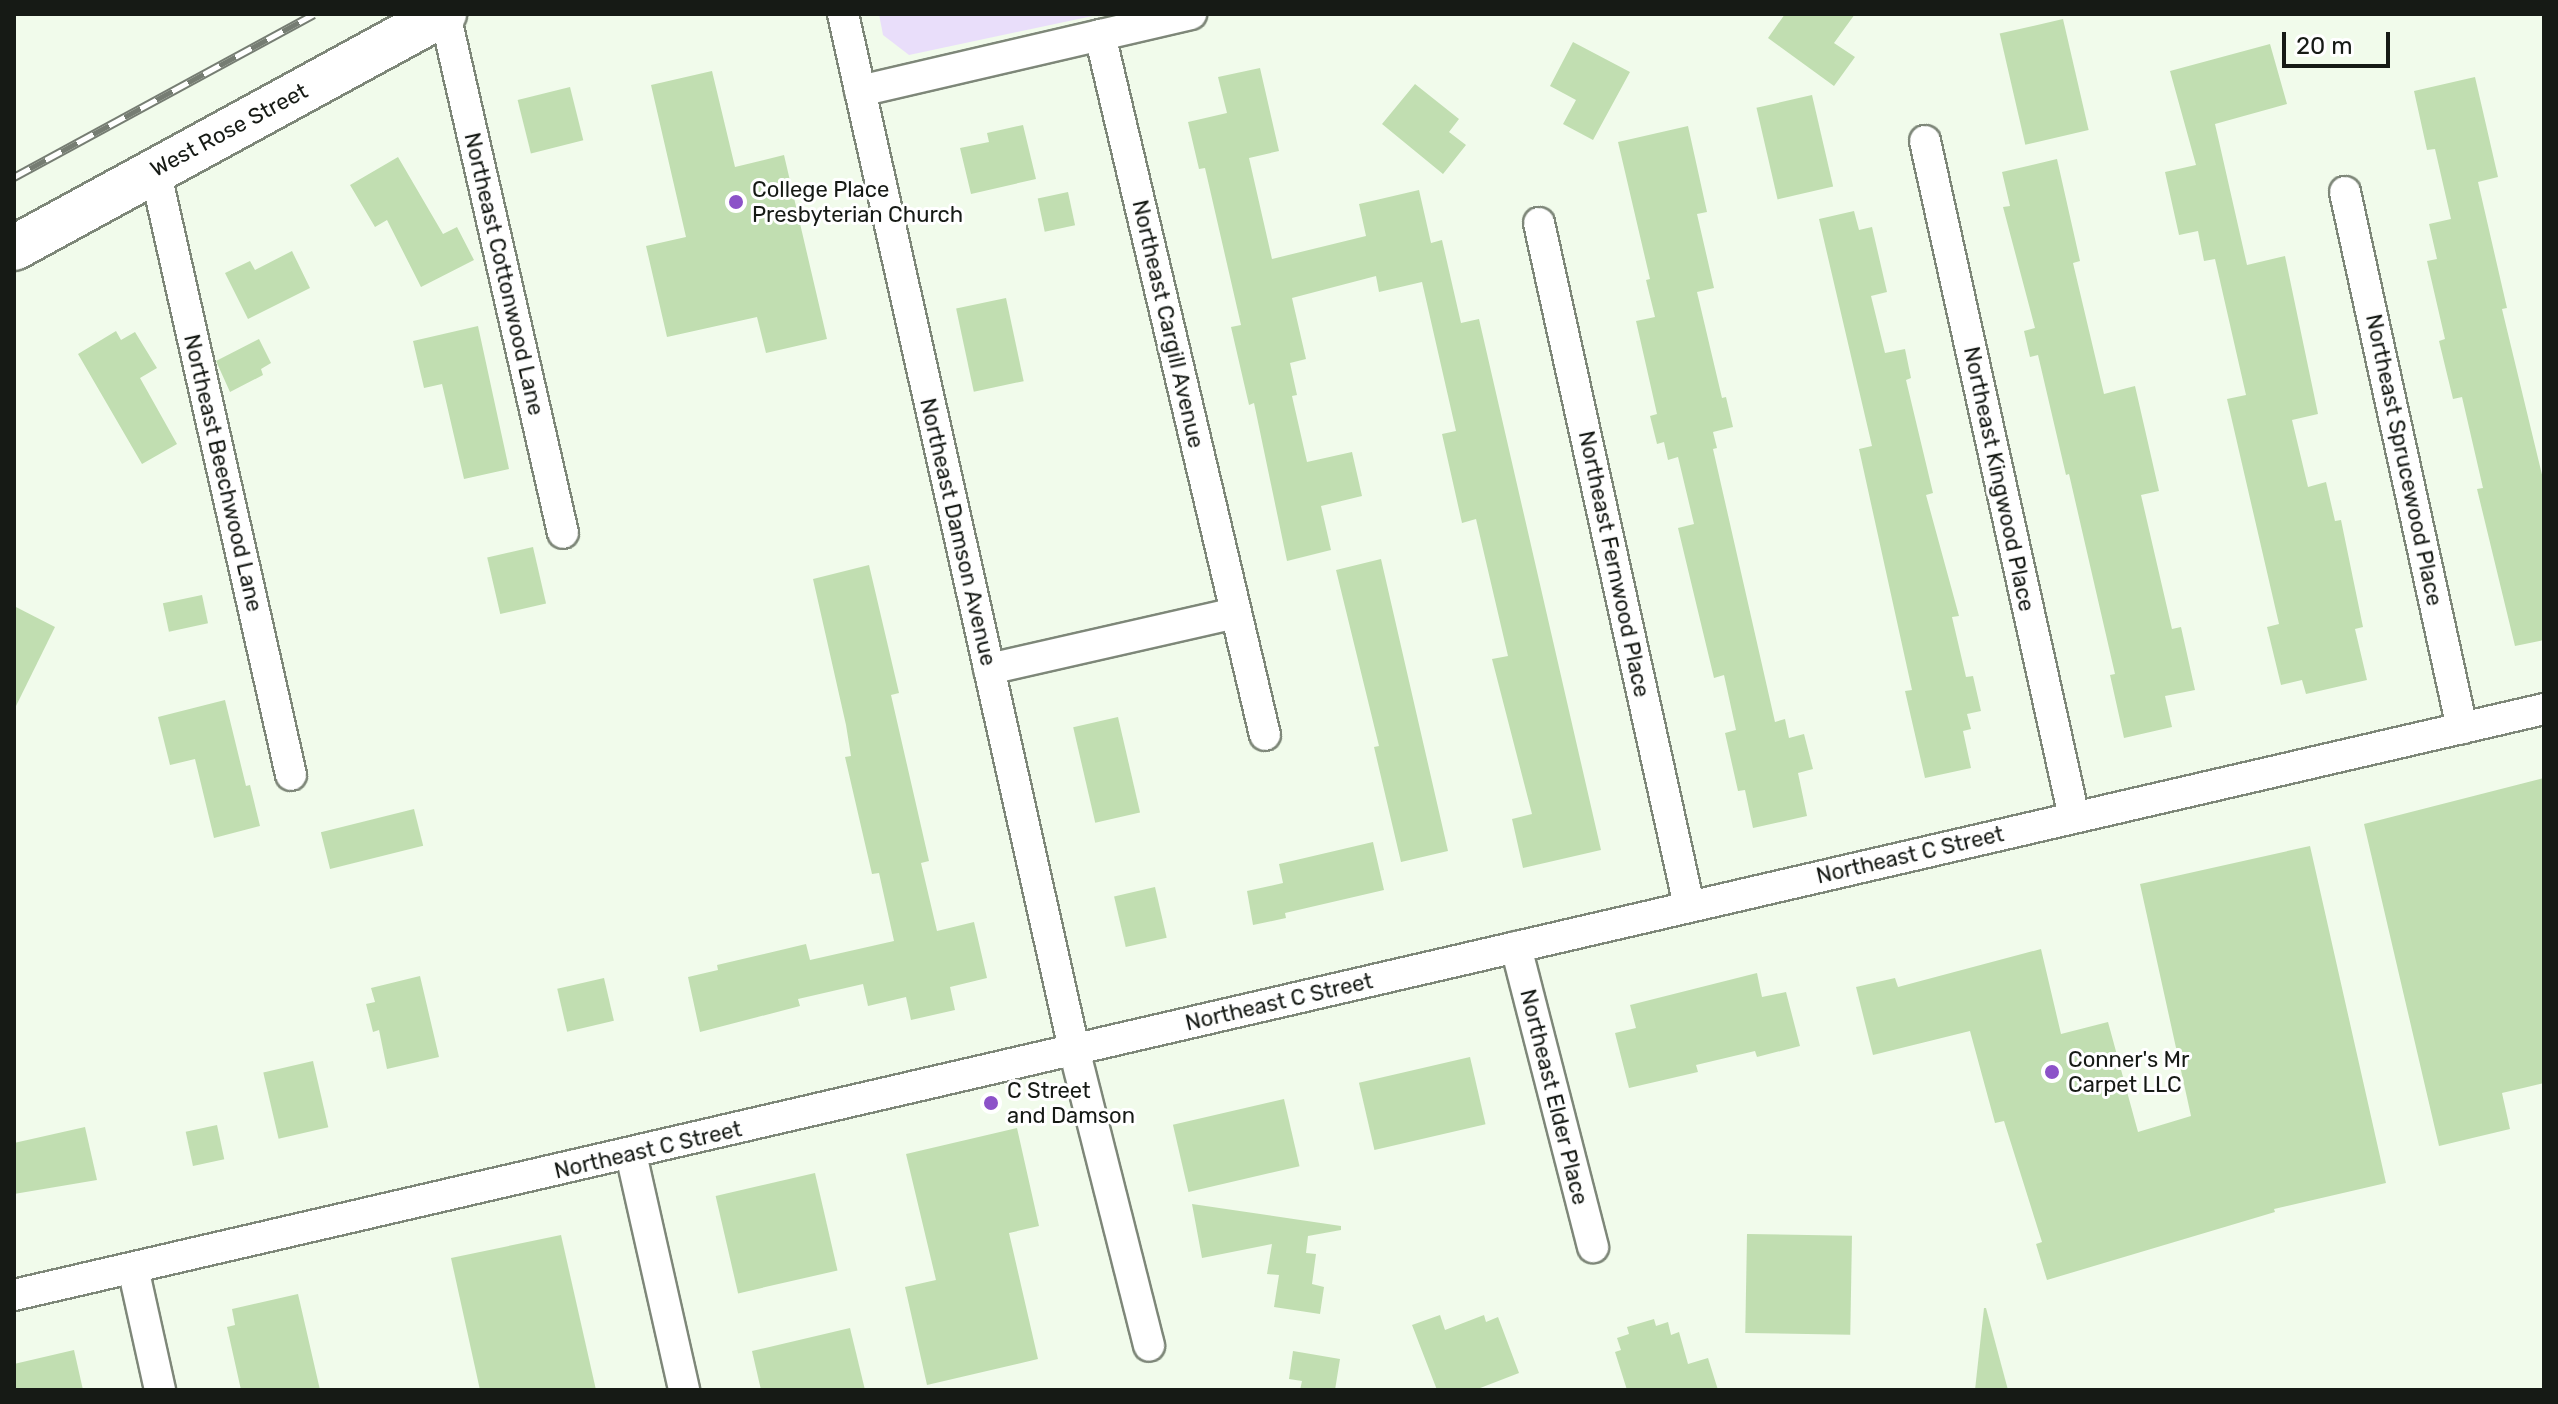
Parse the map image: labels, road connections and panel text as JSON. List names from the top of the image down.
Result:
{
  "streets": {
    "main road": ["West Rose Street"],
    "street": [
      "Northeast Cottonwood Lane",
      "Northeast Cargill Avenue",
      "Northeast Sprucewood Place",
      "Northeast Beechwood Lane",
      "Northeast Kingwood Place",
      "Northeast Damson Avenue",
      "Northeast Fernwood Place",
      "Northeast C Street",
      "Northeast Elder Place"
    ]
  },
  "crossings": [
    ["West Rose Street", "Northeast Cottonwood Lane"],
    ["West Rose Street", "Northeast Beechwood Lane"],
    ["Northeast Sprucewood Place", "Northeast C Street"],
    ["Northeast Kingwood Place", "Northeast C Street"],
    ["Northeast Damson Avenue", "Northeast C Street"],
    ["Northeast Fernwood Place", "Northeast C Street"],
    ["Northeast C Street", "Northeast Elder Place"]
  ],
  "places": ["College Place Presbyterian Church", "Conner's Mr Carpet LLC", "C Street and Damson"],
  "scale_bar": "20 m"
}
